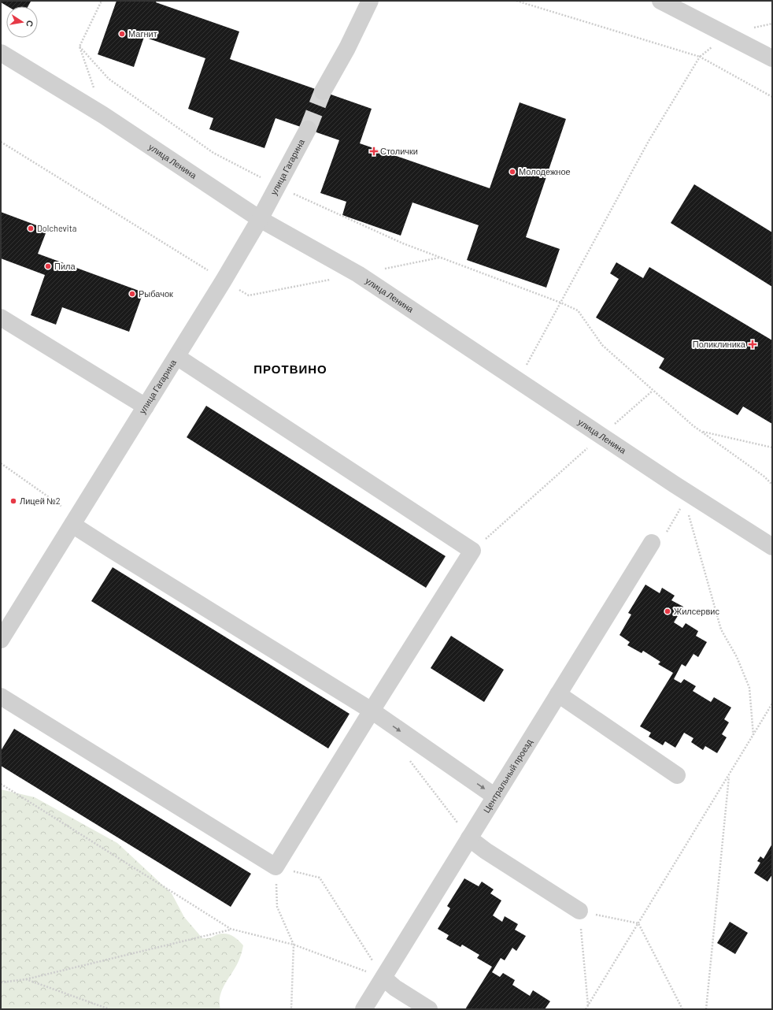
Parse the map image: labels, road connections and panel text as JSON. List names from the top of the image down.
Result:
{
  "streets": {
    "street": ["улица Ленина", "улица Гагарина", "Центральный проезд"]
  },
  "crossings": [
    ["улица Ленина", "улица Гагарина"]
  ],
  "districts": ["ПРОТВИНО"],
  "places": {
    "other": [
      "Магнит",
      "Молодежное",
      "Dolchevita",
      "Пила",
      "Рыбачок",
      "Лицей №2",
      "Жилсервис"
    ],
    "health": ["Столички", "Поликлиника"]
  },
  "north": "right"
}
